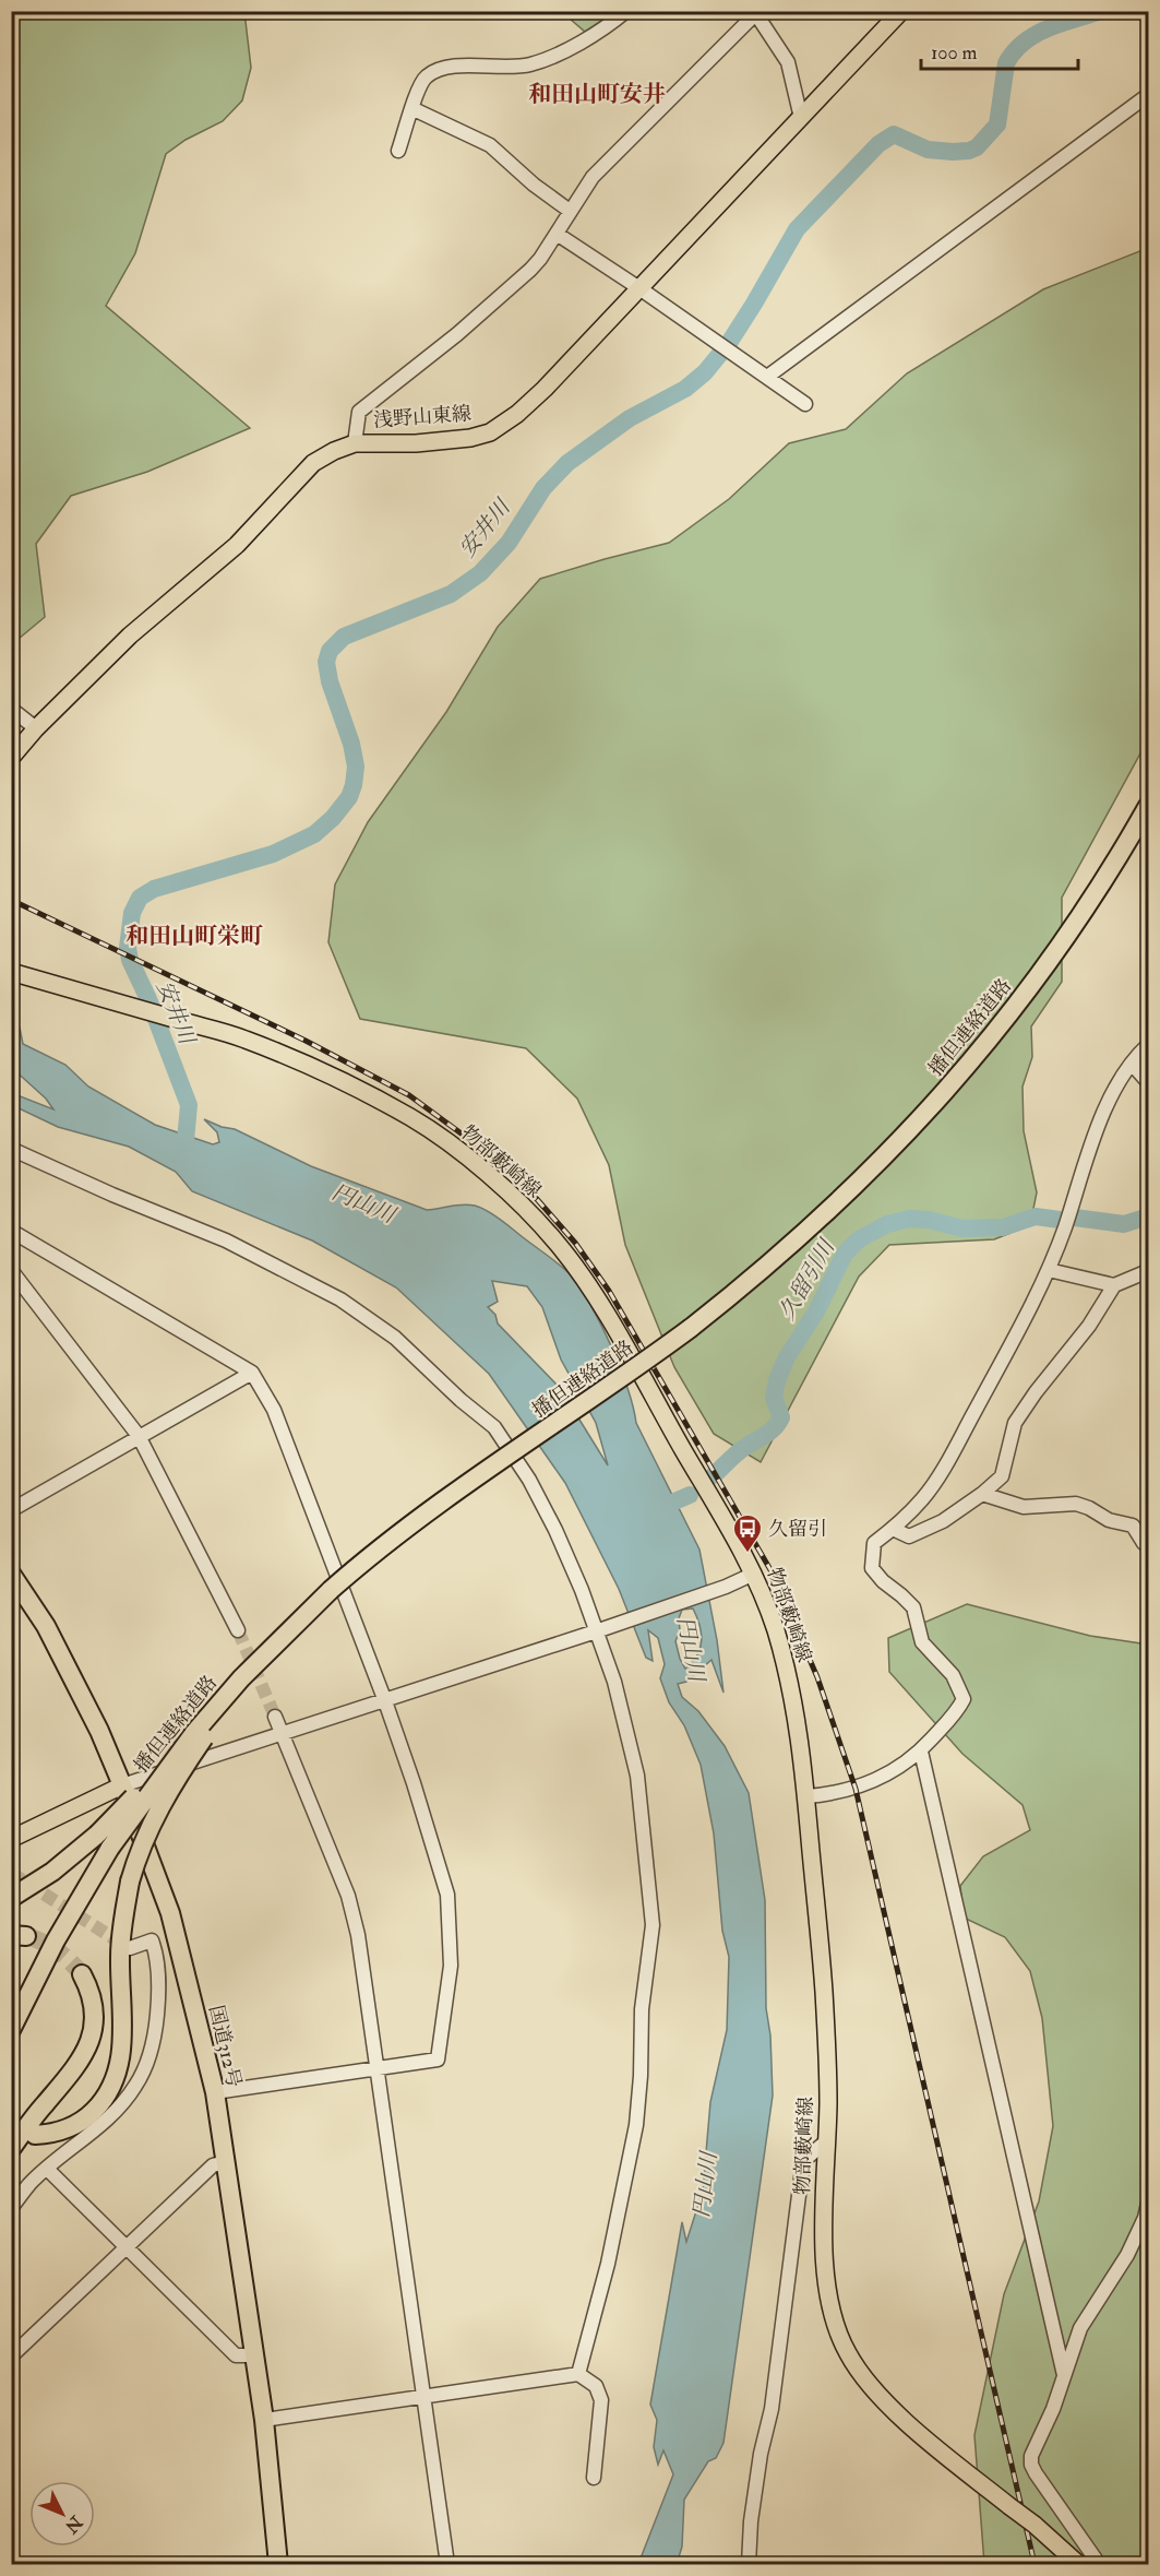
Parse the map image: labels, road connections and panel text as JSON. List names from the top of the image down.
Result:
{
  "streets": {
    "highway": ["播但連絡道路", "国道312号"],
    "main road": ["浅野山東線", "物部藪崎線"]
  },
  "districts": ["和田山町安井", "和田山町栄町"],
  "water": ["安井川", "円山川", "久留引川"],
  "places": {
    "bus stop": ["久留引"]
  },
  "scale_bar": "100 m",
  "north": "bottom right"
}
